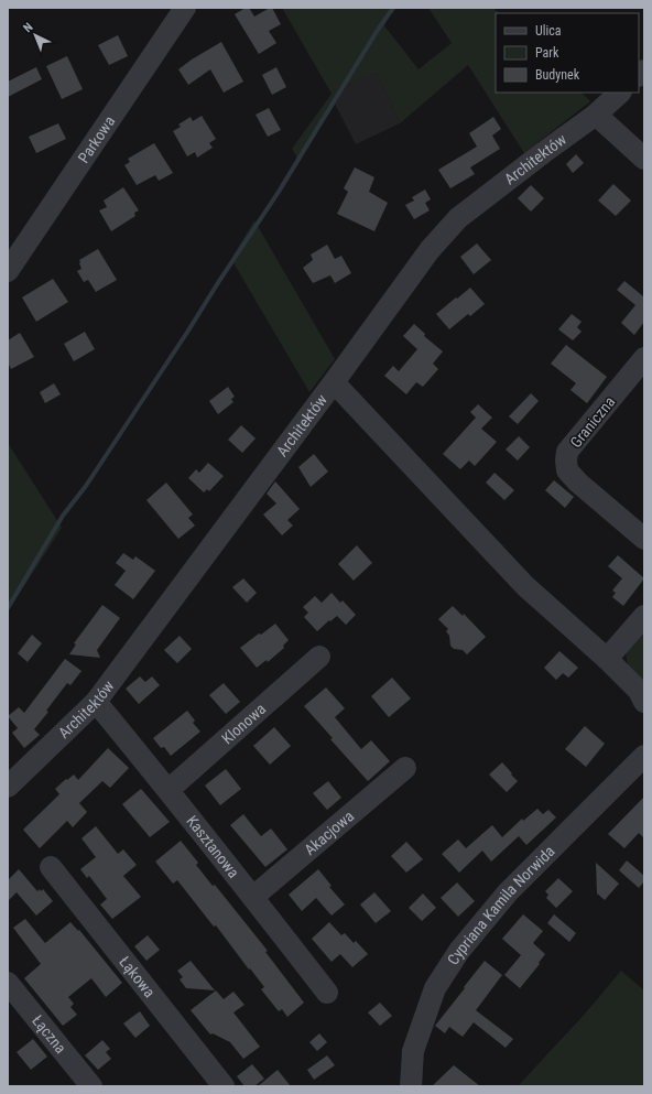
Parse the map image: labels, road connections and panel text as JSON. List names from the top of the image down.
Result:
{
  "streets": {
    "street": [
      "Parkowa",
      "Architektów",
      "Graniczna",
      "Klonowa",
      "Akacjowa",
      "Kasztanowa",
      "Cypriana Kamila Norwida",
      "Łąkowa",
      "Łączna"
    ]
  },
  "crossings": [
    ["Architektów", "Kasztanowa"],
    ["Klonowa", "Kasztanowa"],
    ["Akacjowa", "Kasztanowa"]
  ],
  "legend": ["Ulica", "Park", "Budynek"],
  "north": "top left"
}
